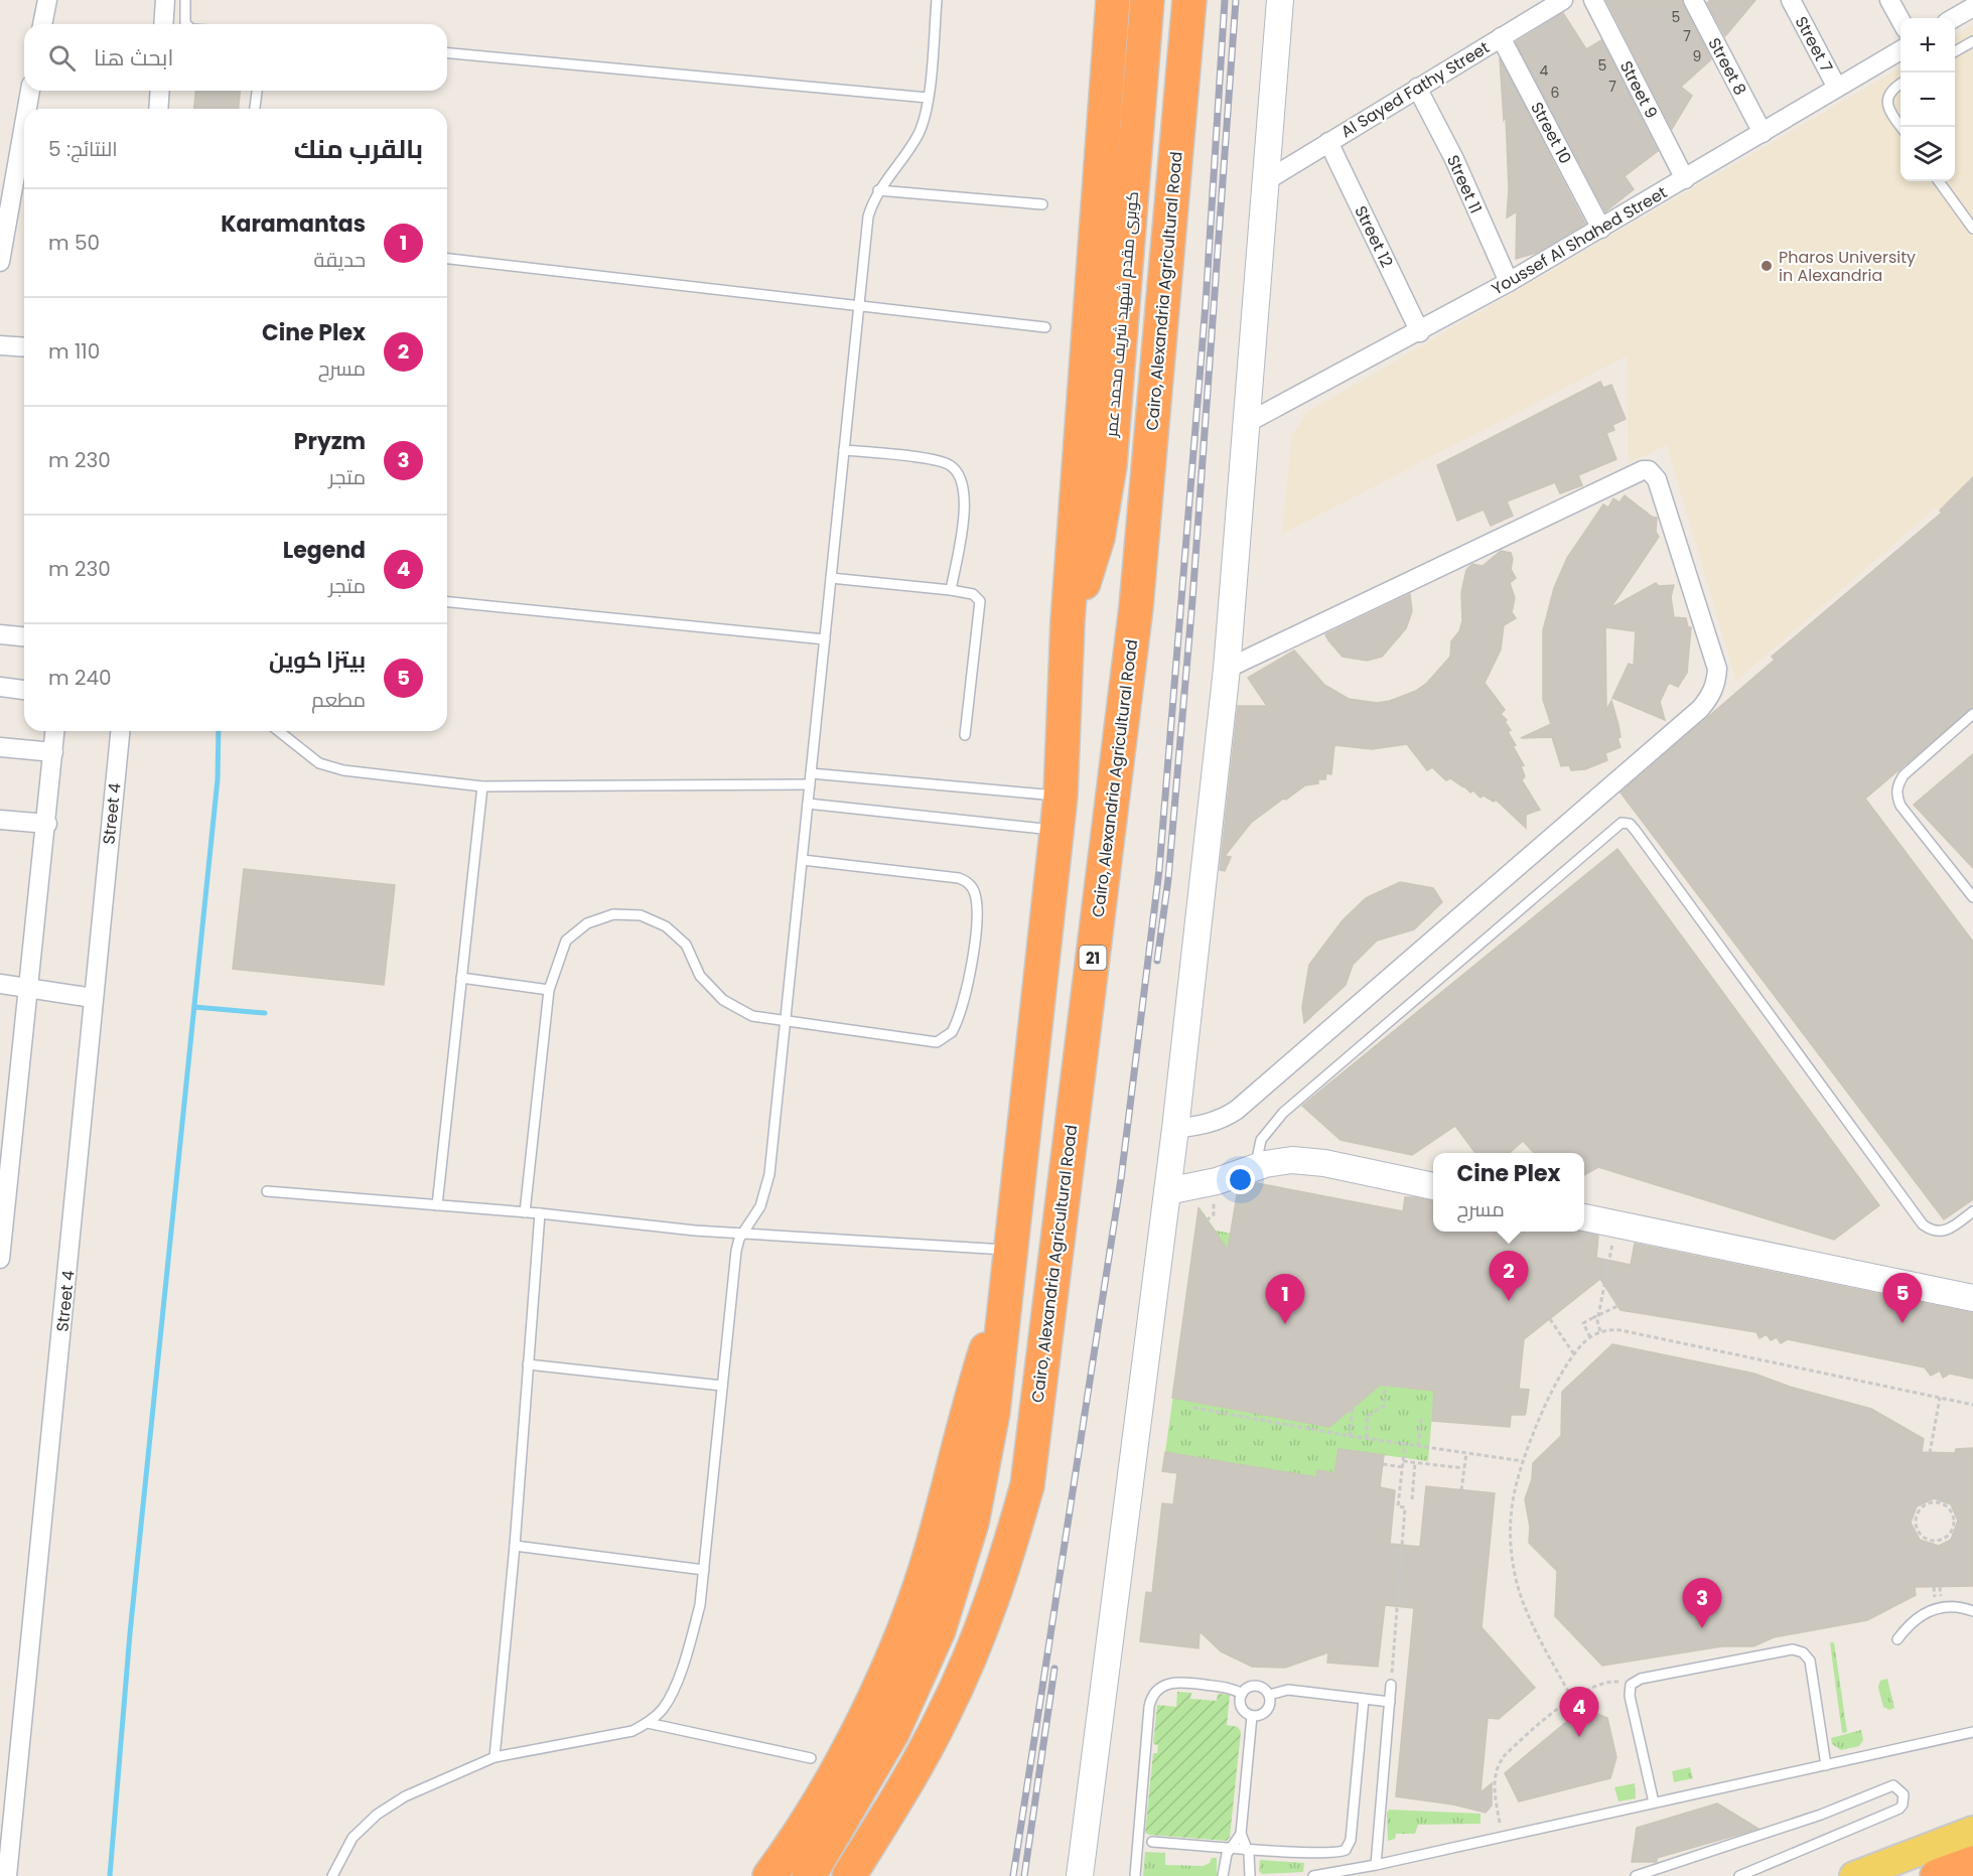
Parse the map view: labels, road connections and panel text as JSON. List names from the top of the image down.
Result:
{
  "streets": {
    "highway": ["Cairo, Alexandria Agricultural Road", "كوبرى مقدم شهيد شريف محمد عمر", "21"],
    "street": [
      "Street 7",
      "Street 8",
      "Al Sayed Fathy Street",
      "Street 9",
      "Street 10",
      "Street 11",
      "Street 12",
      "Youssef Al Shahed Street",
      "Street 4"
    ]
  },
  "crossings": [
    ["Street 7", "Youssef Al Shahed Street"],
    ["Street 8", "Youssef Al Shahed Street"],
    ["Al Sayed Fathy Street", "Street 10"],
    ["Al Sayed Fathy Street", "Street 11"],
    ["Al Sayed Fathy Street", "Street 12"],
    ["Street 9", "Youssef Al Shahed Street"],
    ["Street 10", "Youssef Al Shahed Street"],
    ["Street 11", "Youssef Al Shahed Street"],
    ["Street 12", "Youssef Al Shahed Street"]
  ],
  "places": ["Pharos University in Alexandria"],
  "house_numbers": [
    "5",
    "7",
    "9",
    "5",
    "4",
    "7",
    "6"
  ],
  "page": {
    "map_buttons": ["+", "−"],
    "search": "ابحث هنا",
    "heading": ["بالقرب منك", "النتائج: 5"],
    "list": [
      {
        "mark": "1",
        "name": "Karamantas",
        "note": "حديقة",
        "value": "50 m"
      },
      {
        "mark": "2",
        "name": "Cine Plex",
        "note": "مسرح",
        "value": "110 m"
      },
      {
        "mark": "3",
        "name": "Pryzm",
        "note": "متجر",
        "value": "230 m"
      },
      {
        "mark": "4",
        "name": "Legend",
        "note": "متجر",
        "value": "230 m"
      },
      {
        "mark": "5",
        "name": "بيتزا كوين",
        "note": "مطعم",
        "value": "240 m"
      }
    ],
    "popup": ["Cine Plex", "مسرح"],
    "pins": [
      "2",
      "5",
      "1",
      "3",
      "4"
    ]
  }
}
